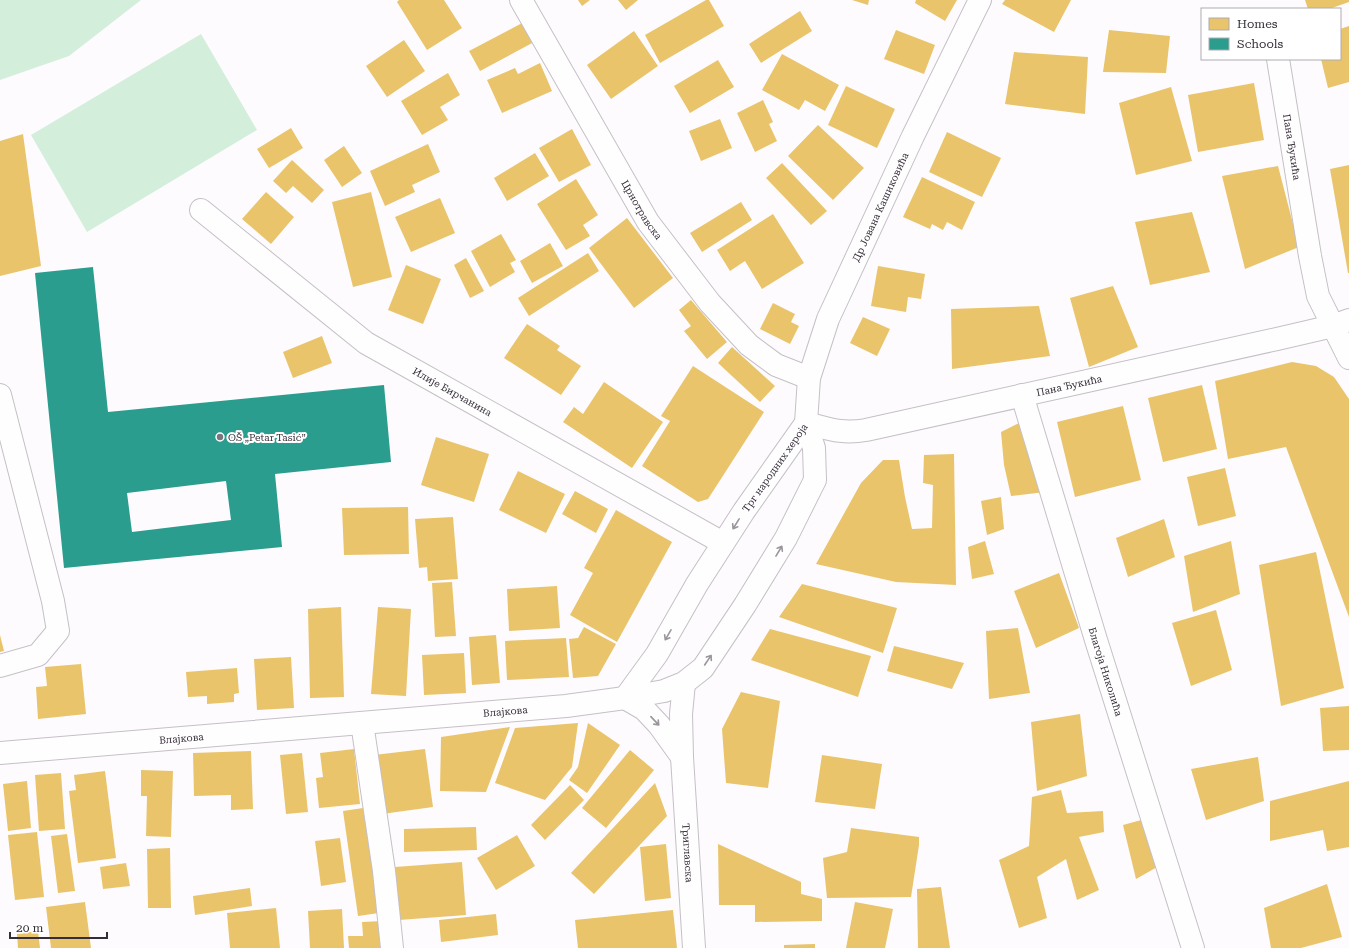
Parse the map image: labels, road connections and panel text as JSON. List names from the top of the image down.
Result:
{
  "streets": {
    "street": [
      "Пана Ђукића",
      "Др Јована Кашиковића",
      "Црнотравска",
      "Илије Бирчанина",
      "Трг народних хероја",
      "Благоја Николића",
      "Влајкова",
      "Триглавска"
    ]
  },
  "crossings": [
    ["Пана Ђукића", "Др Јована Кашиковића"],
    ["Пана Ђукића", "Трг народних хероја"],
    ["Пана Ђукића", "Благоја Николића"],
    ["Др Јована Кашиковића", "Црнотравска"],
    ["Др Јована Кашиковића", "Трг народних хероја"],
    ["Илије Бирчанина", "Трг народних хероја"],
    ["Трг народних хероја", "Влајкова"],
    ["Трг народних хероја", "Триглавска"]
  ],
  "places": ["OŠ „Petar Tasić”"],
  "legend": ["Homes", "Schools"],
  "scale_bar": "20 m"
}
